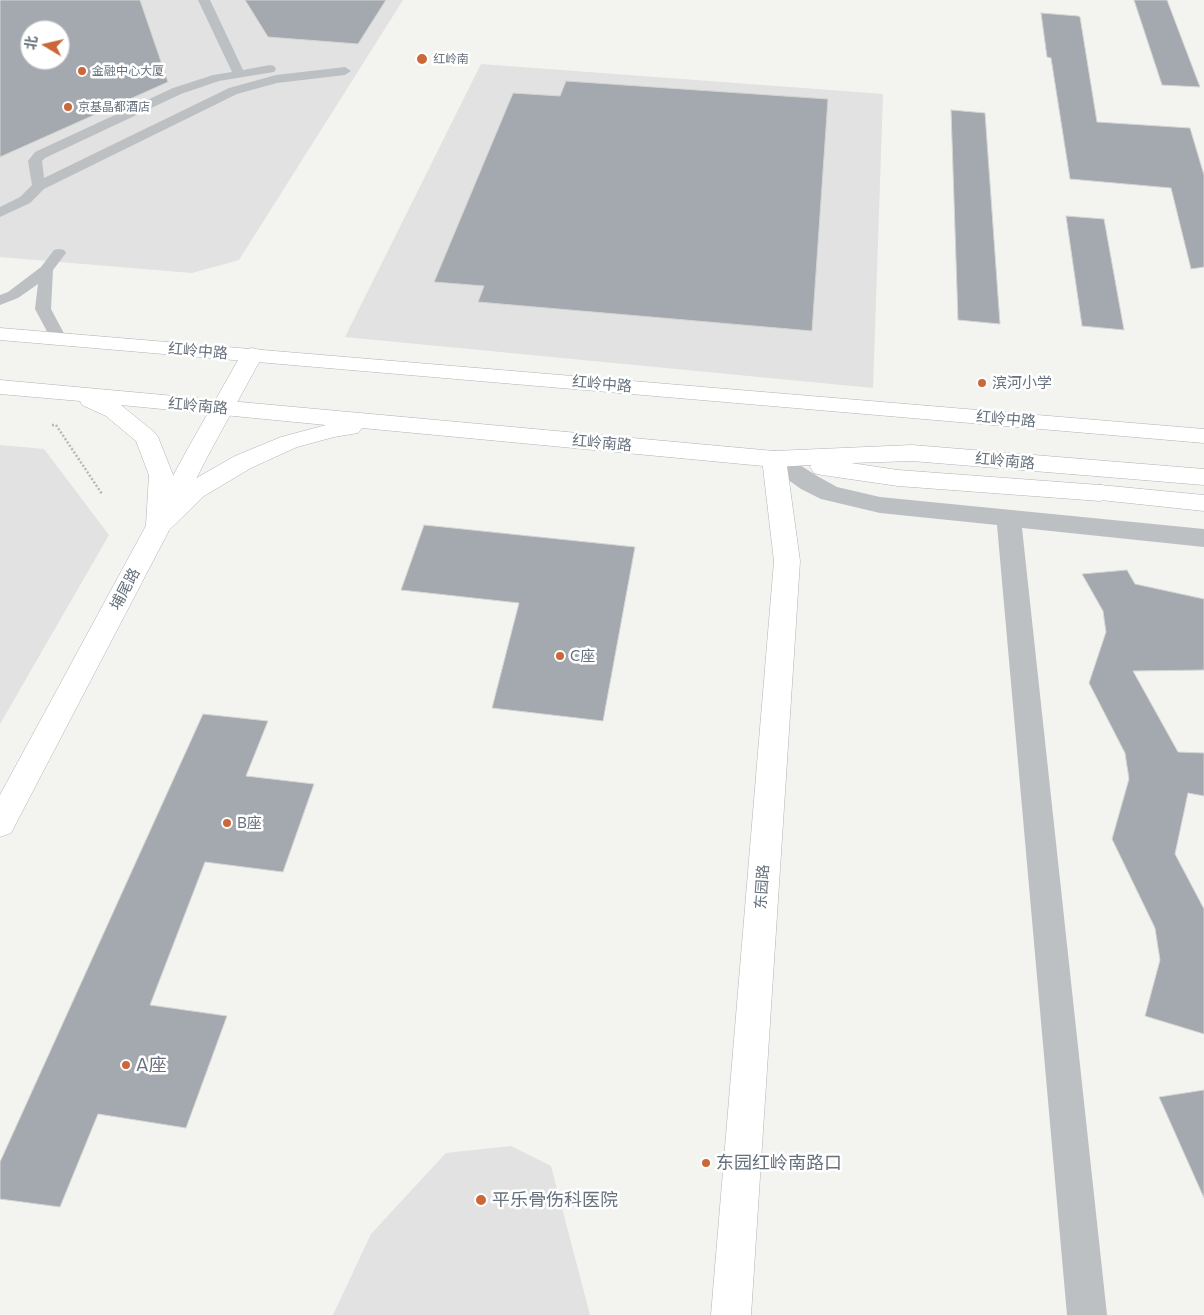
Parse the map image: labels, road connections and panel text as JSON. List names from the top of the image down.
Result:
{
  "streets": {
    "main road": [
      "红岭中路",
      "红岭南路",
      "埔尾路",
      "东园路"
    ]
  },
  "crossings": [
    ["红岭中路", "埔尾路"],
    ["红岭南路", "埔尾路"],
    ["红岭南路", "东园路"]
  ],
  "places": [
    "红岭南",
    "金融中心大厦",
    "京基晶都酒店",
    "滨河小学",
    "C座",
    "B座",
    "A座",
    "东园红岭南路口",
    "平乐骨伤科医院"
  ],
  "north": "left"
}
